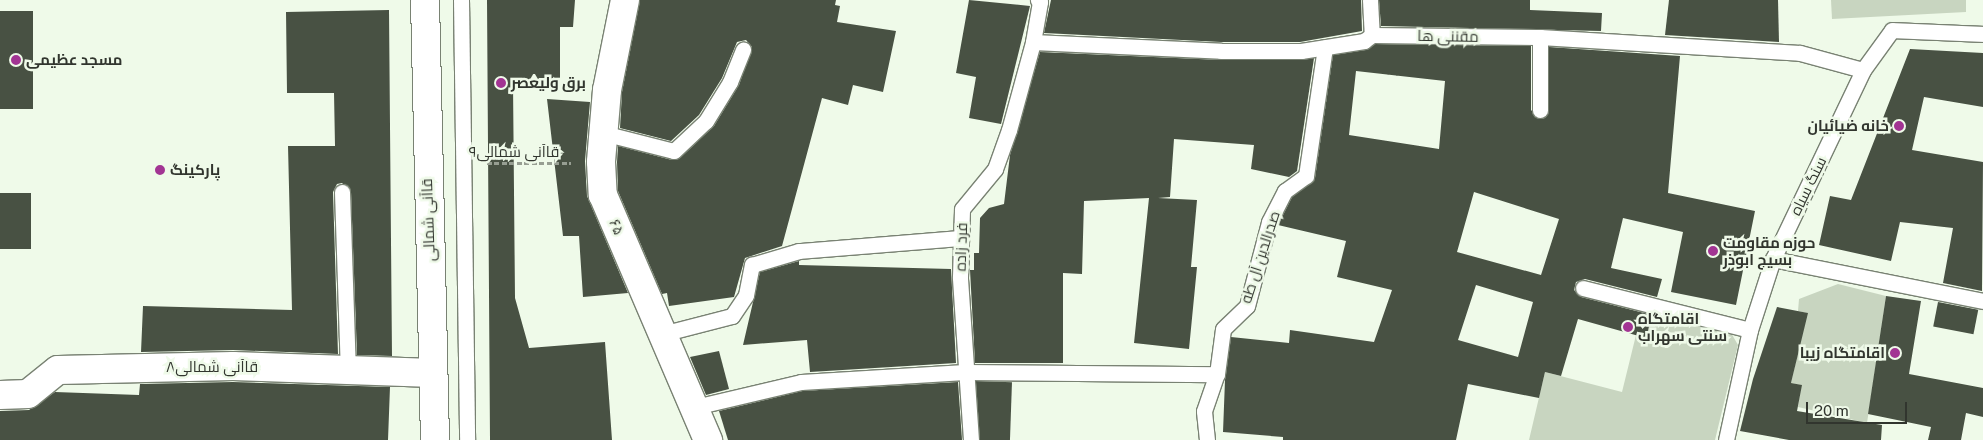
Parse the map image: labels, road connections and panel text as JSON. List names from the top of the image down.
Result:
{
  "streets": {
    "street": ["قاآنی شمالی", "۶۵", "قاآنی شمالی۸"],
    "lane": [
      "مقننی ها",
      "سنگ سیاه",
      "فرد زاده",
      "صدرالدین آل طه"
    ],
    "path": ["۹قاآنی شمالی"]
  },
  "crossings": [
    ["مقننی ها", "سنگ سیاه"],
    ["مقننی ها", "فرد زاده"],
    ["مقننی ها", "صدرالدین آل طه"],
    ["۹قاآنی شمالی", "۶۵"],
    ["قاآنی شمالی", "قاآنی شمالی۸"]
  ],
  "places": [
    "مسجد عظیمی",
    "برق ولیعصر",
    "خانه ضیائیان",
    "پارکینگ",
    "حوزه مقاومت بسیج ابوذر",
    "اقامتگاه سنتی سهراب",
    "اقامتگاه زیبا"
  ],
  "scale_bar": "20 m"
}
